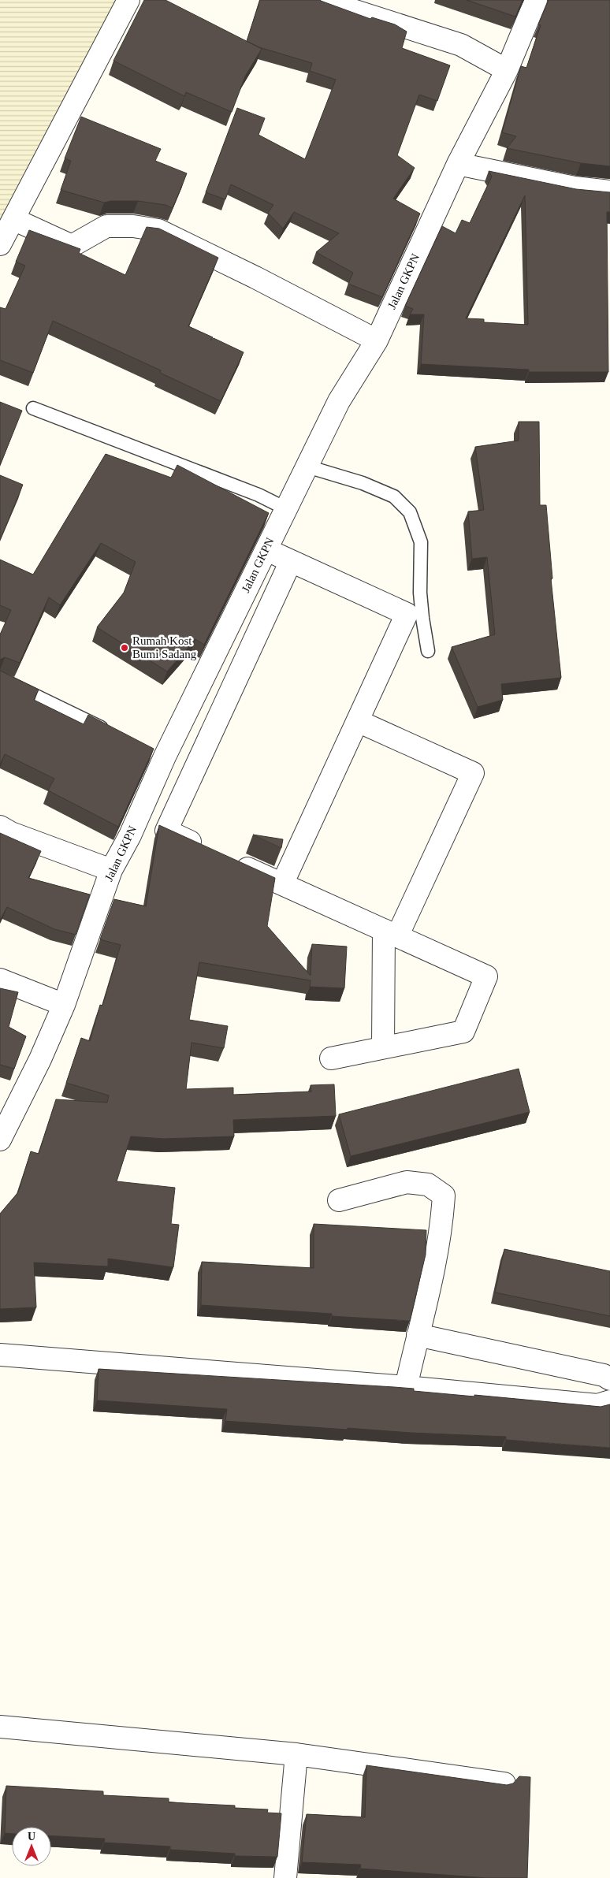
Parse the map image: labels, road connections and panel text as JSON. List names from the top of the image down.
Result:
{
  "streets": {
    "street": ["Jalan GKPN"]
  },
  "places": ["Rumah Kost Bumi Sadang"],
  "north": "top"
}
